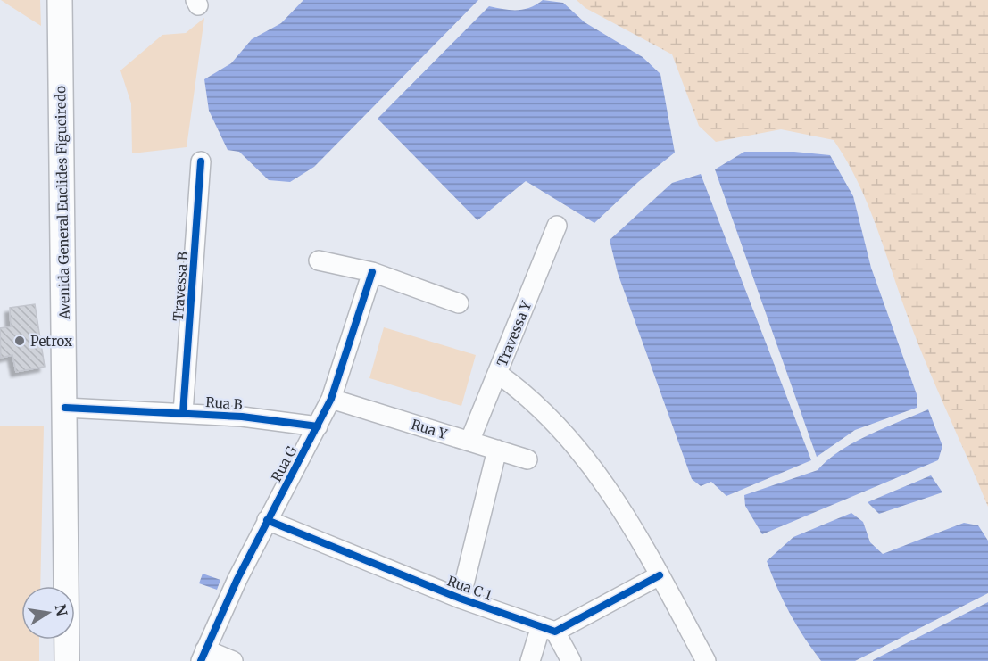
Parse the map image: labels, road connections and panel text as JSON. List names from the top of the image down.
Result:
{
  "streets": {
    "main road": ["Avenida General Euclides Figueiredo"],
    "street": [
      "Travessa B",
      "Travessa Y",
      "Rua B",
      "Rua Y",
      "Rua G",
      "Rua C 1"
    ]
  },
  "crossings": [
    ["Avenida General Euclides Figueiredo", "Rua B"],
    ["Travessa B", "Rua B"],
    ["Travessa Y", "Rua Y"],
    ["Rua B", "Rua G"],
    ["Rua Y", "Rua G"],
    ["Rua G", "Rua C 1"]
  ],
  "places": ["Petrox"],
  "north": "right"
}
